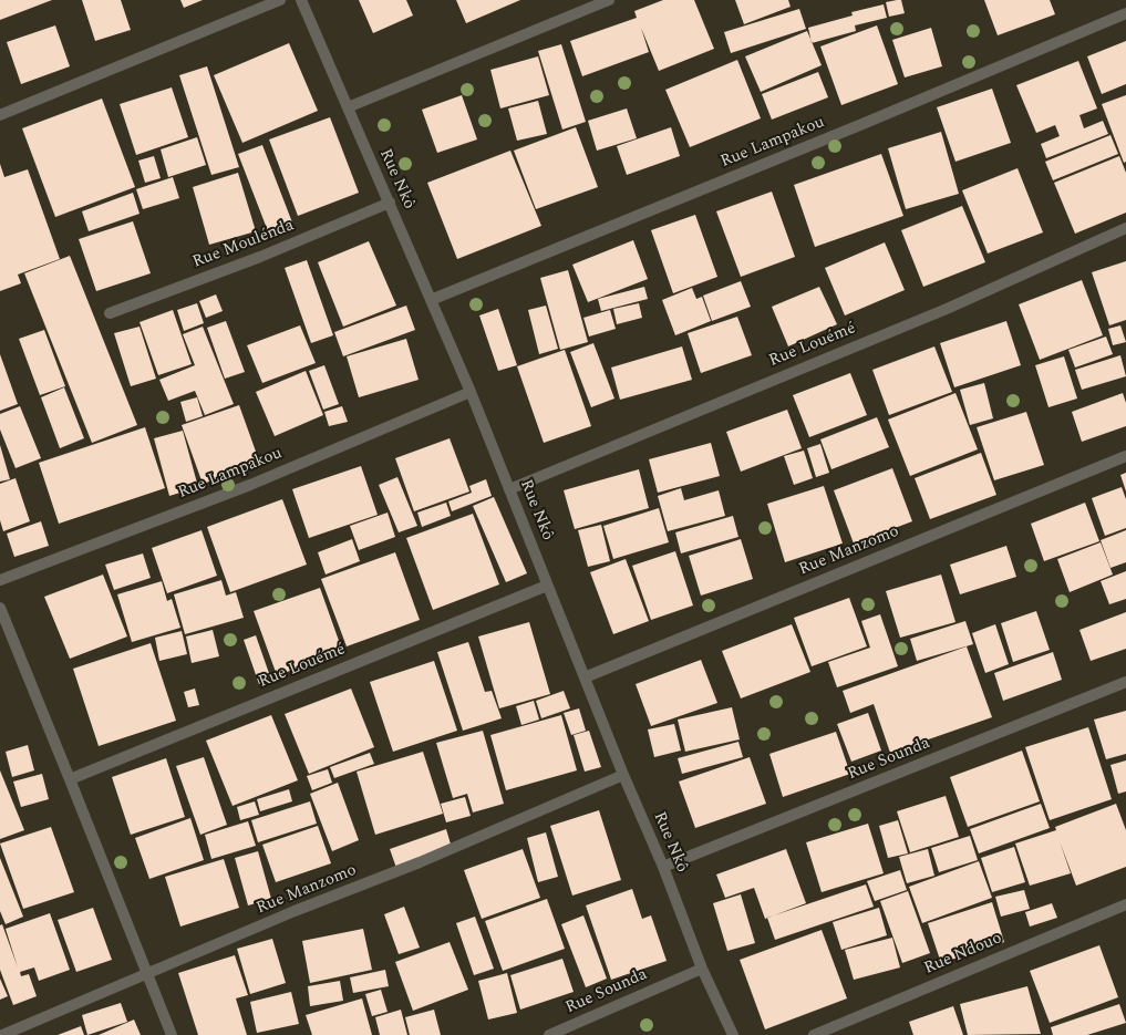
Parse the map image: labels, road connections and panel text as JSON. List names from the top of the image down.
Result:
{
  "streets": {
    "street": [
      "Rue Lampakou",
      "Rue Nkô",
      "Rue Moulénda",
      "Rue Louémé",
      "Rue Manzomo",
      "Rue Sounda",
      "Rue Ndouo"
    ]
  },
  "crossings": [
    ["Rue Lampakou", "Rue Nkô"],
    ["Rue Nkô", "Rue Moulénda"],
    ["Rue Nkô", "Rue Louémé"],
    ["Rue Nkô", "Rue Manzomo"],
    ["Rue Nkô", "Rue Sounda"]
  ]
}
